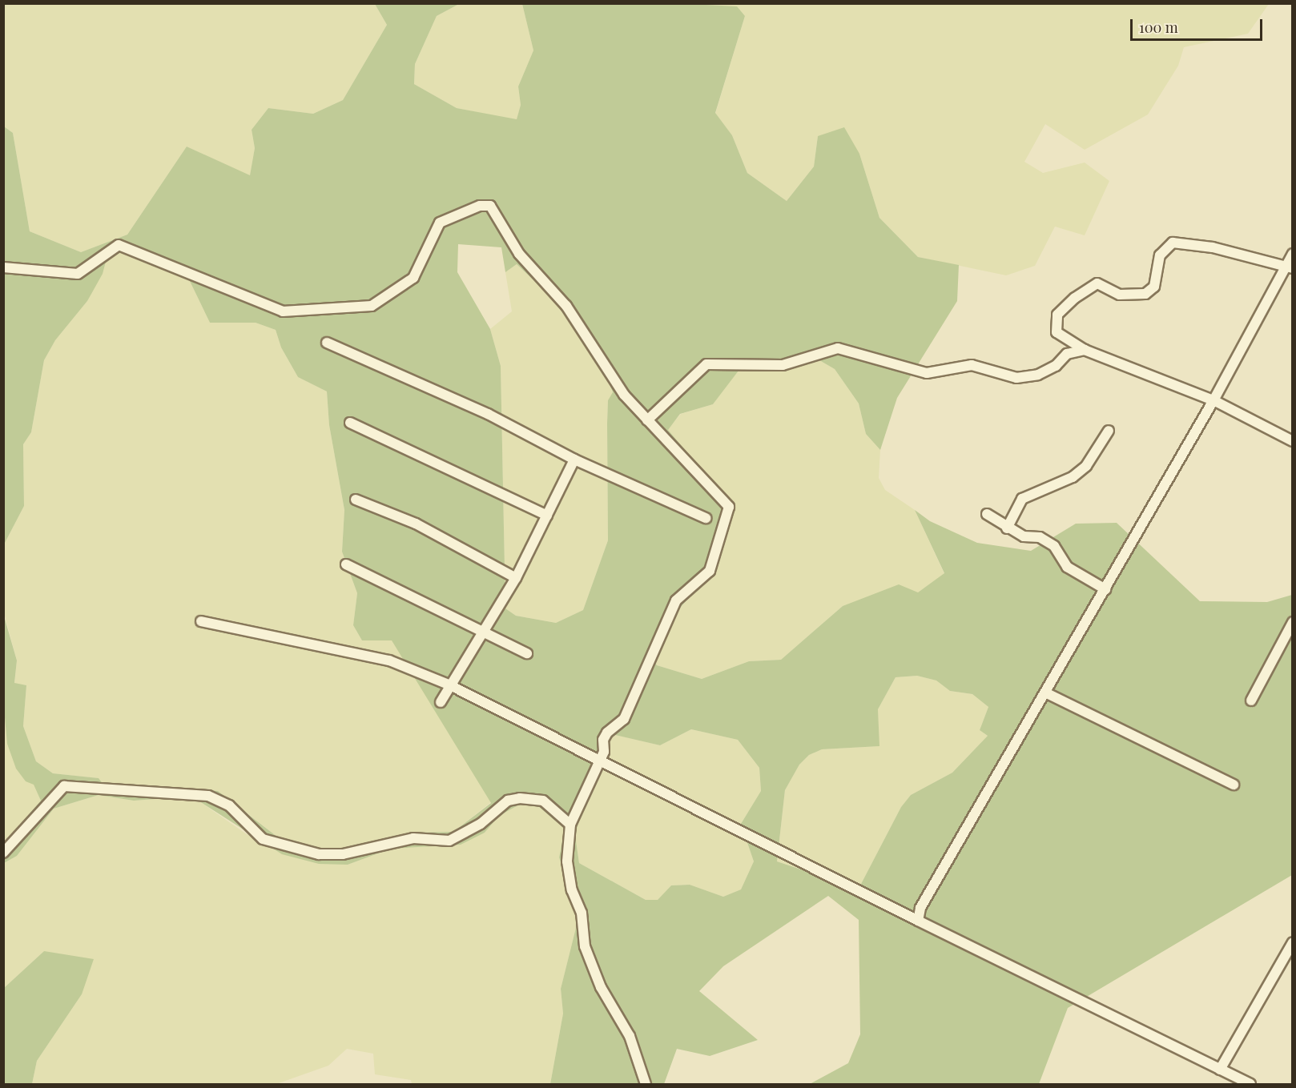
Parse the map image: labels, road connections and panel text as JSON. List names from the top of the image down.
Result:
{
  "scale_bar": "100 m"
}
